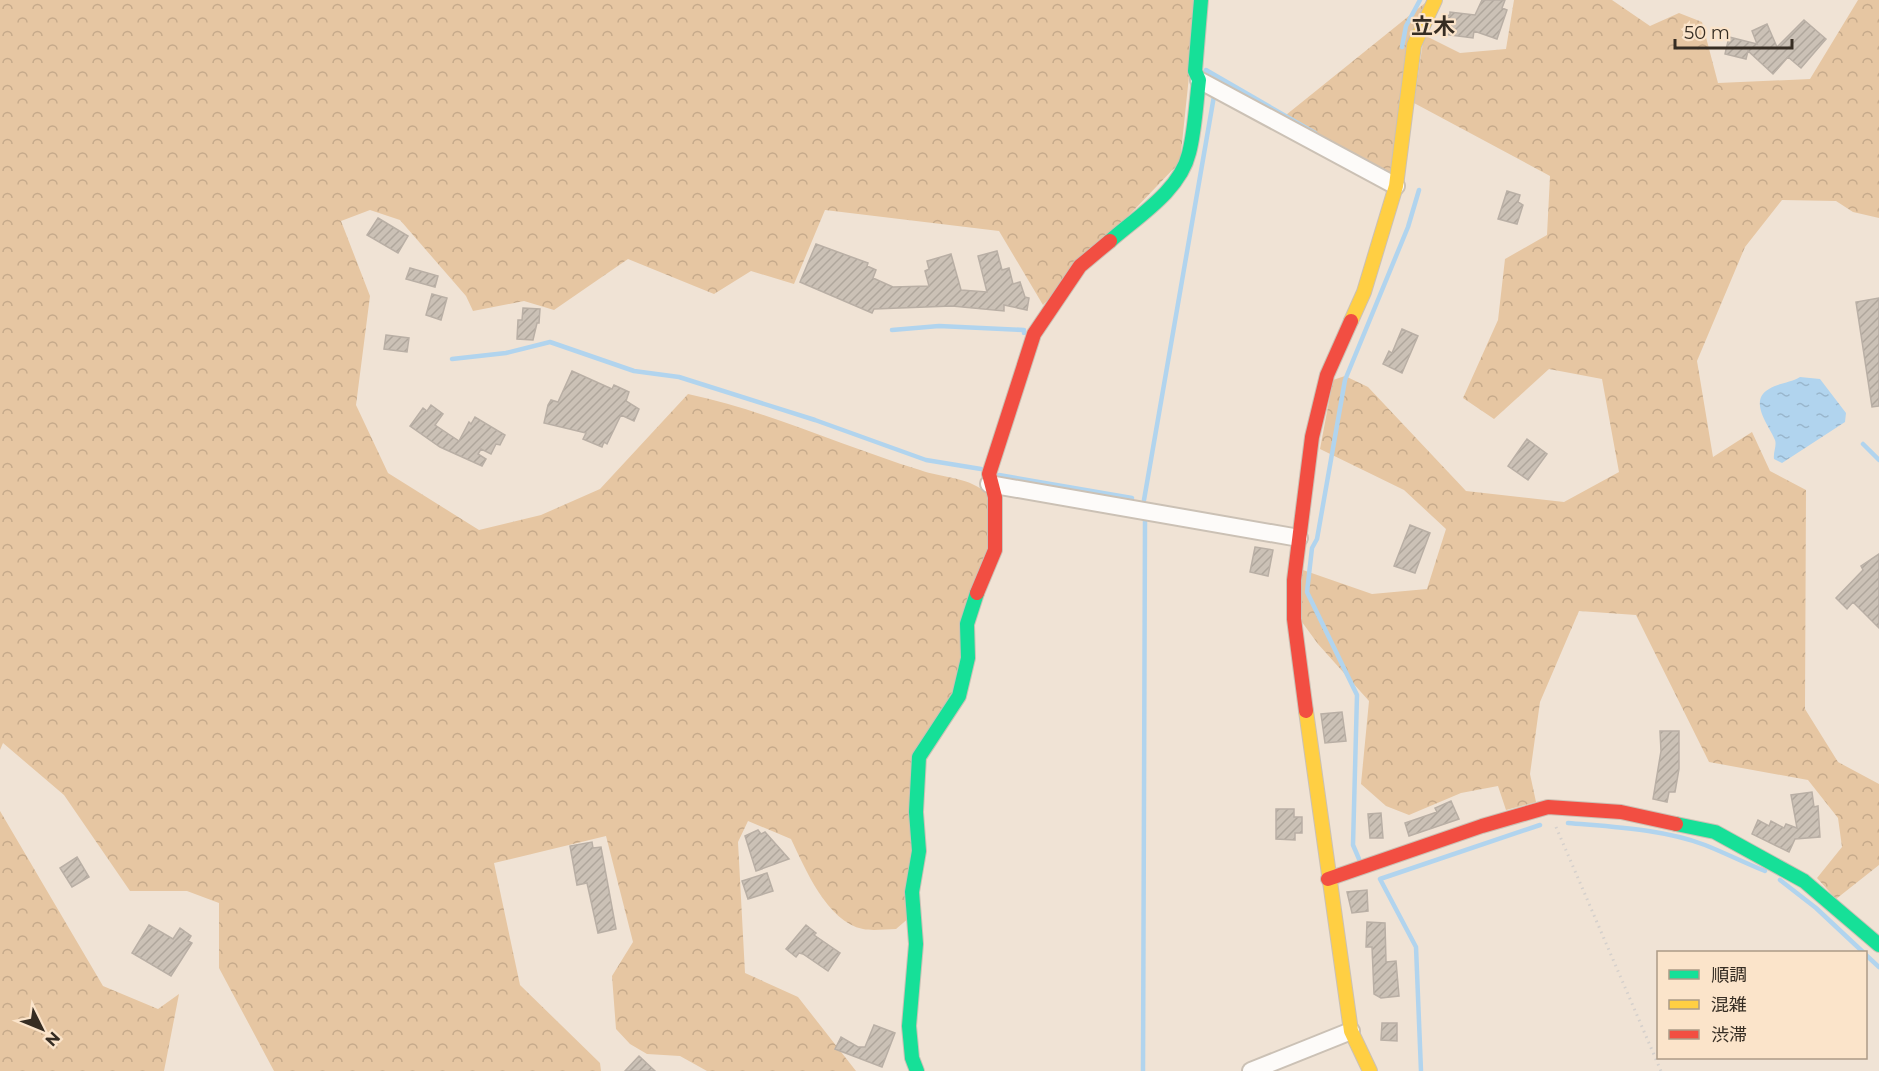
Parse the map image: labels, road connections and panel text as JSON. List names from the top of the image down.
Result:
{
  "districts": ["立木"],
  "legend": ["順調", "混雑", "渋滞"],
  "scale_bar": "50 m",
  "north": "bottom right"
}
